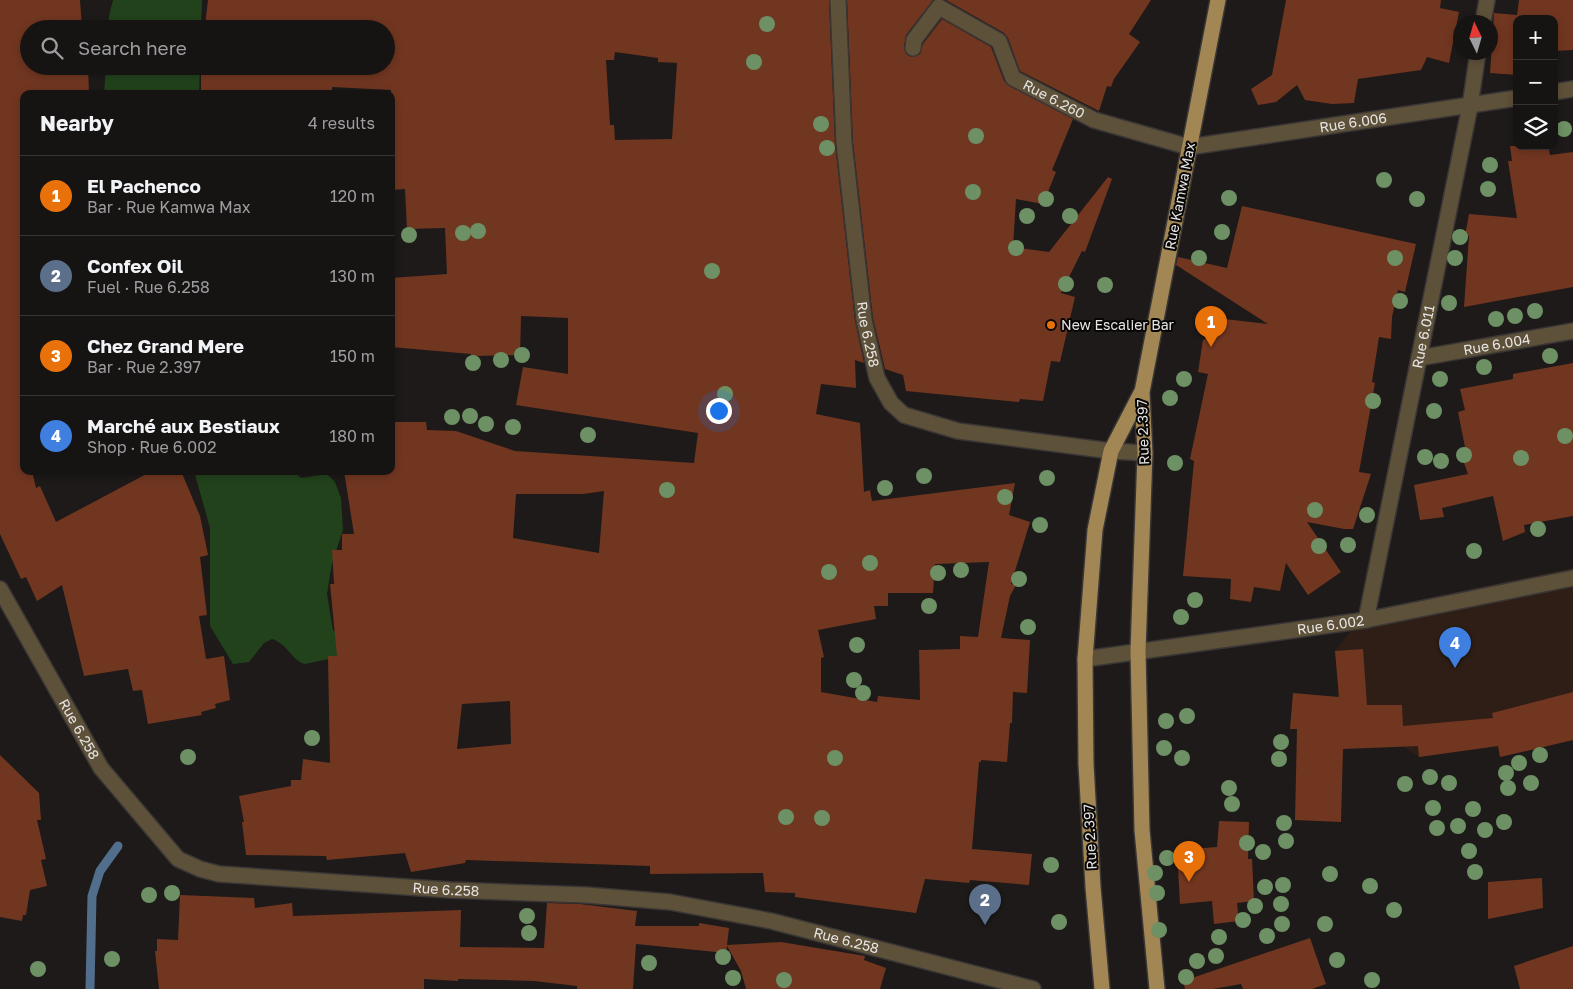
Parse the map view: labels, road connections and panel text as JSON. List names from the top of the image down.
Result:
{
  "streets": {
    "main road": ["Rue Kamwa Max", "Rue 2.397"],
    "street": [
      "Rue 6.260",
      "Rue 6.006",
      "Rue 6.258",
      "Rue 6.011",
      "Rue 6.004",
      "Rue 6.002"
    ]
  },
  "crossings": [
    ["Rue 6.260", "Rue 6.006"],
    ["Rue 6.260", "Rue Kamwa Max"],
    ["Rue 6.006", "Rue Kamwa Max"],
    ["Rue 6.006", "Rue 6.011"],
    ["Rue Kamwa Max", "Rue 2.397"],
    ["Rue 6.258", "Rue 2.397"],
    ["Rue 6.011", "Rue 6.004"],
    ["Rue 6.011", "Rue 6.002"],
    ["Rue 2.397", "Rue 6.002"]
  ],
  "places": ["New Escalier Bar"],
  "north": "top",
  "page": {
    "map_buttons": ["+", "−"],
    "search": "Search here",
    "heading": ["Nearby", "4 results"],
    "list": [
      {
        "mark": "1",
        "name": "El Pachenco",
        "note": "Bar · Rue Kamwa Max",
        "value": "120 m"
      },
      {
        "mark": "2",
        "name": "Confex Oil",
        "note": "Fuel · Rue 6.258",
        "value": "130 m"
      },
      {
        "mark": "3",
        "name": "Chez Grand Mere",
        "note": "Bar · Rue 2.397",
        "value": "150 m"
      },
      {
        "mark": "4",
        "name": "Marché aux Bestiaux",
        "note": "Shop · Rue 6.002",
        "value": "180 m"
      }
    ],
    "pins": [
      "1",
      "4",
      "3",
      "2"
    ]
  }
}
